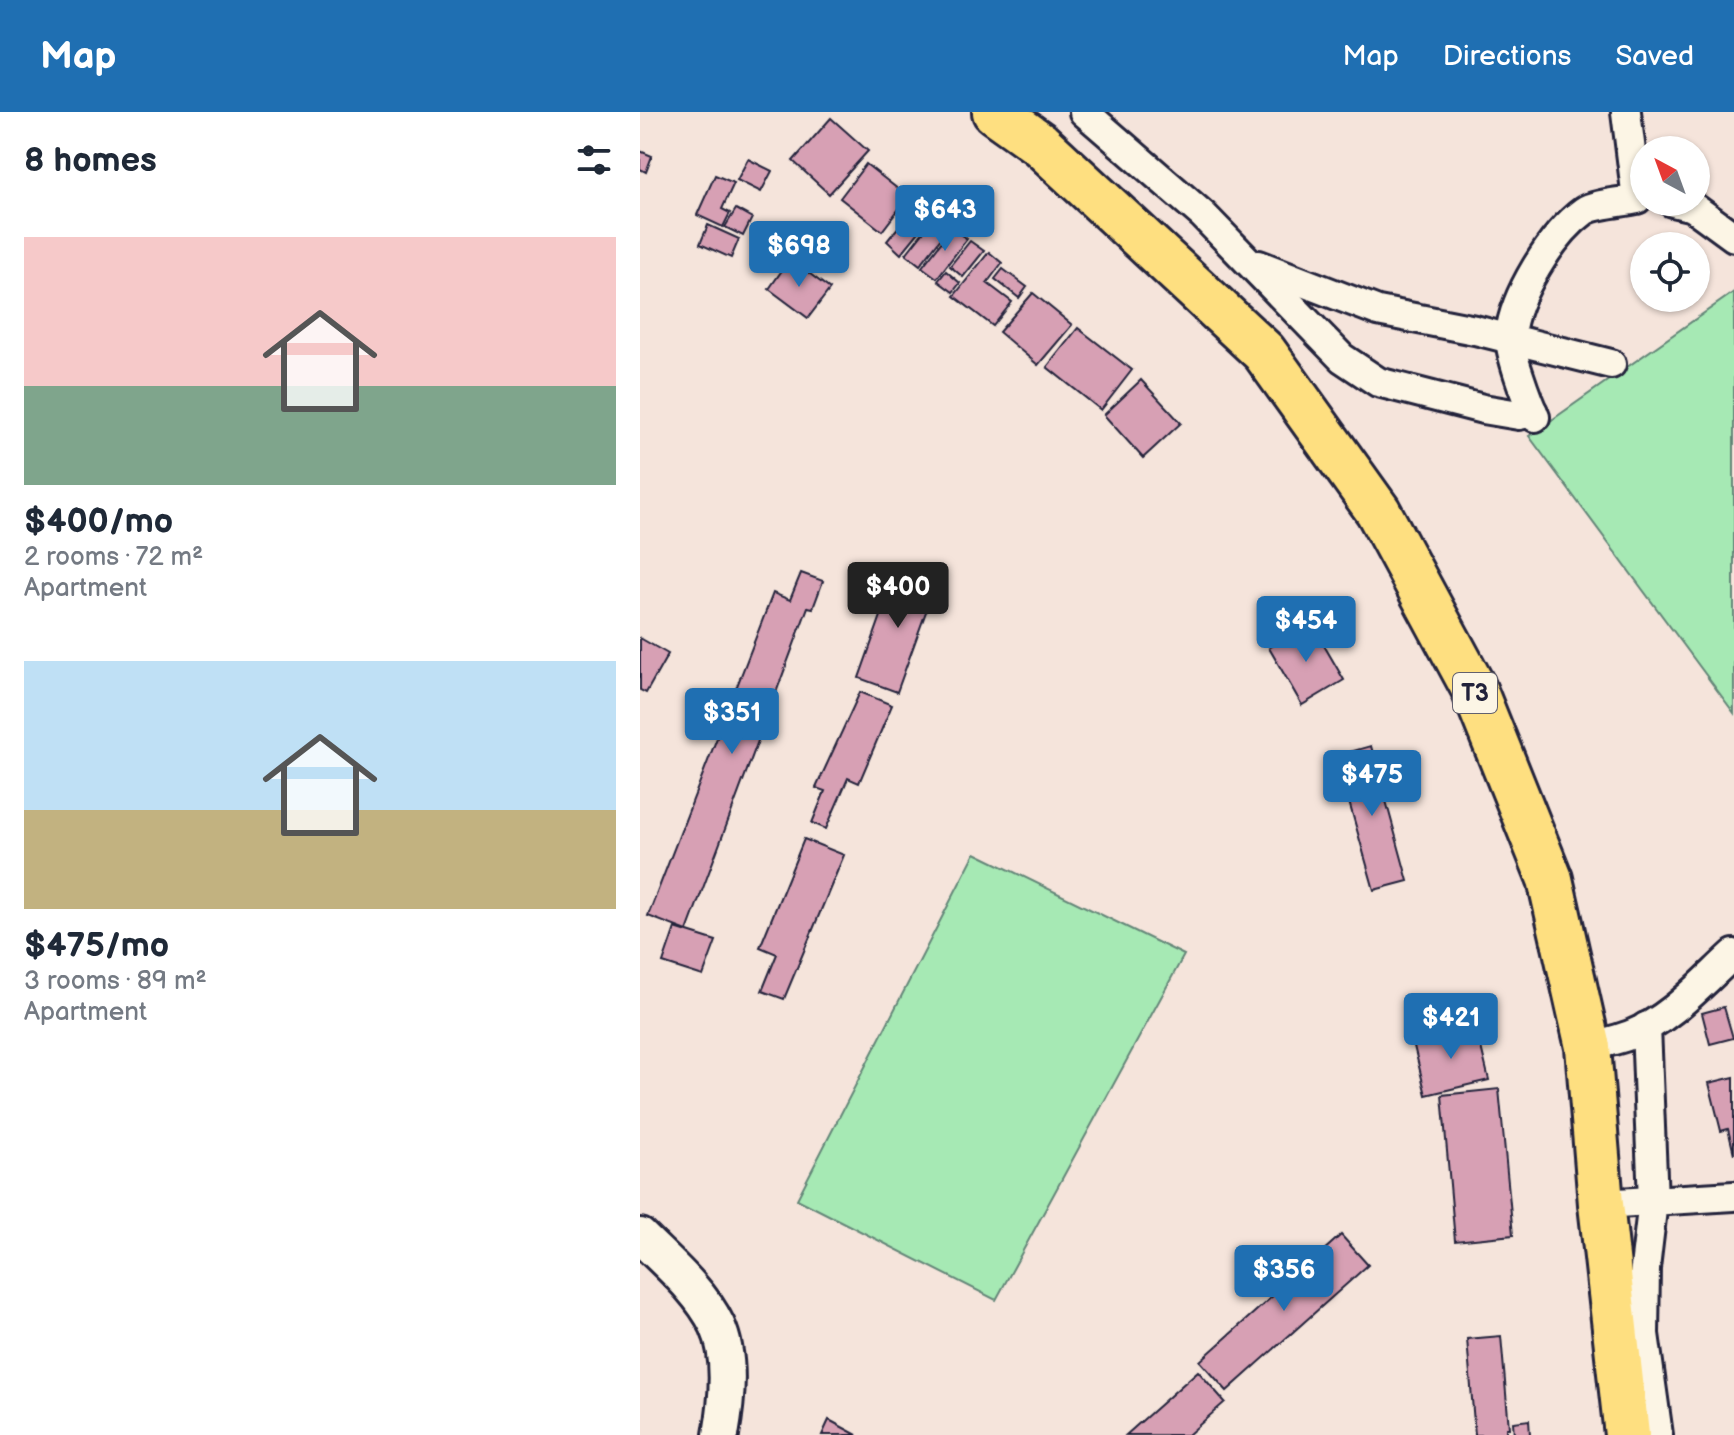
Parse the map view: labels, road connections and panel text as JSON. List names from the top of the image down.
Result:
{
  "streets": {
    "highway": ["T3"]
  },
  "north": "top left",
  "page": {
    "header": "Map",
    "nav": ["Map", "Directions", "Saved"],
    "heading": "8 homes",
    "price": [
      "$643",
      "$698",
      "$400",
      "$454",
      "$351",
      "$475",
      "$421",
      "$356"
    ],
    "list": [
      {
        "name": "$400/mo",
        "note": "2 rooms · 72 m² · Apartment"
      },
      {
        "name": "$475/mo",
        "note": "3 rooms · 89 m² · Apartment"
      }
    ]
  }
}
